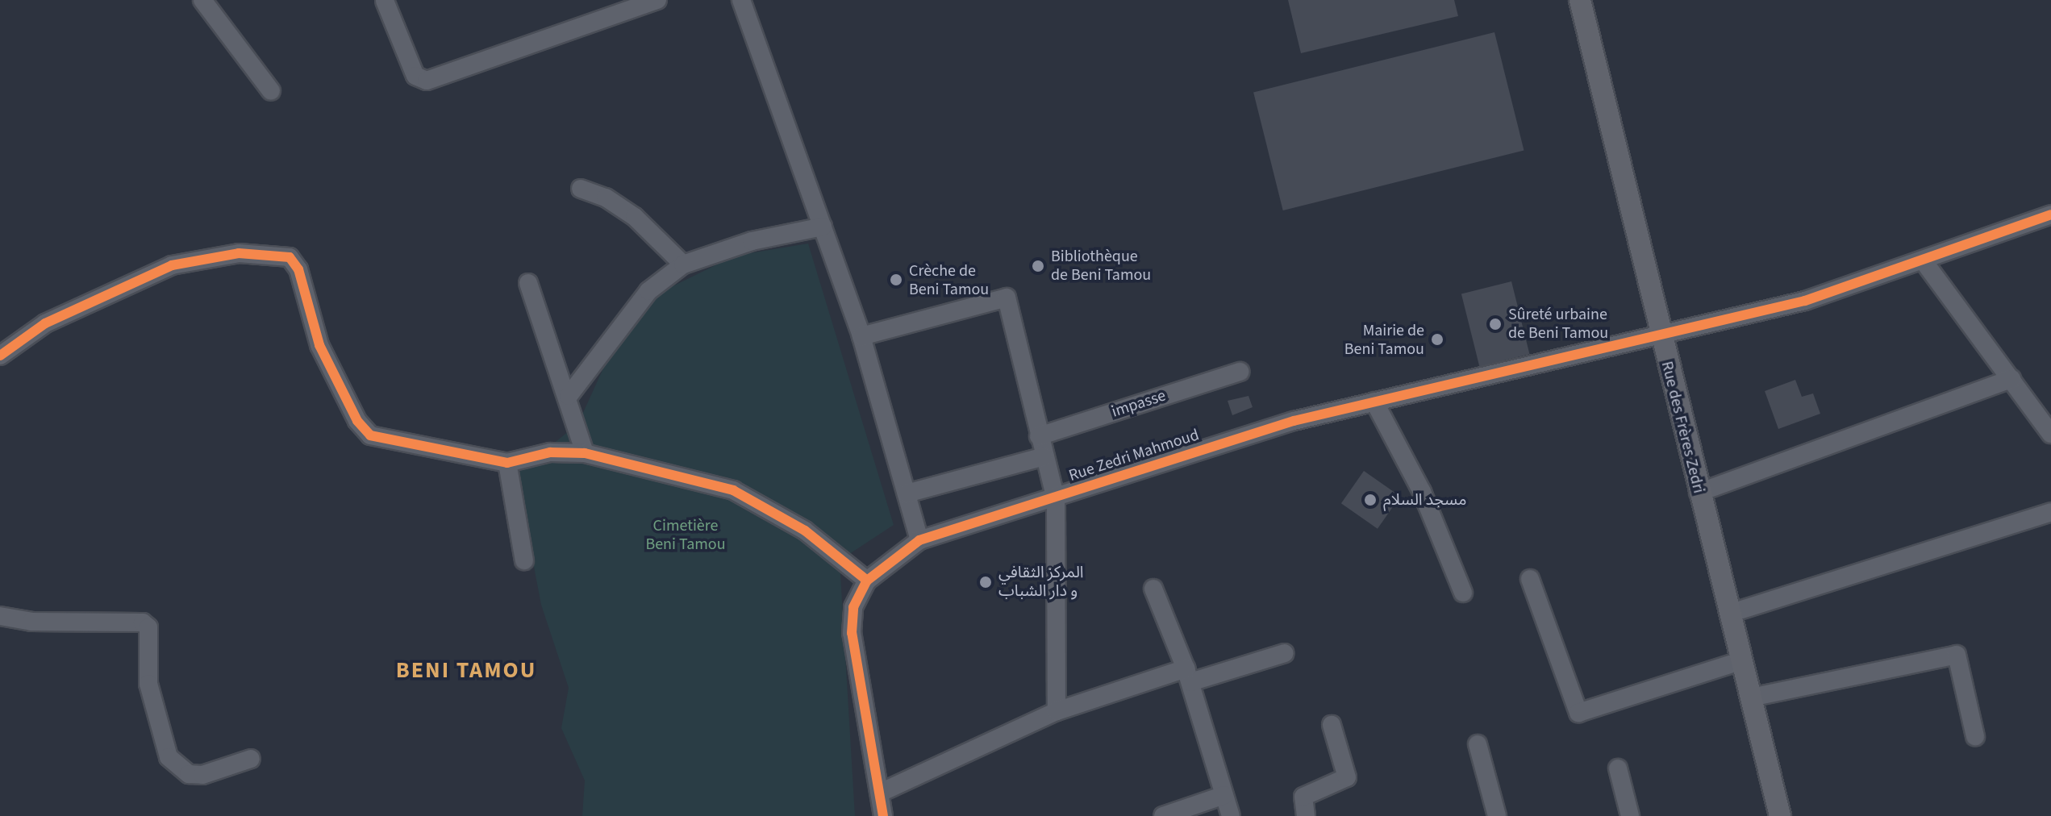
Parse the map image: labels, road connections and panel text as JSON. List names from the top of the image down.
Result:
{
  "streets": {
    "main road": ["Rue des Frères Zedri"],
    "street": ["impasse", "Rue Zedri Mahmoud"]
  },
  "crossings": [
    ["Rue des Frères Zedri", "Rue Zedri Mahmoud"]
  ],
  "districts": ["BENI TAMOU"],
  "parks": ["Cimetière Beni Tamou"],
  "places": [
    "Bibliothèque de Beni Tamou",
    "Crèche de Beni Tamou",
    "Sûreté urbaine de Beni Tamou",
    "Mairie de Beni Tamou",
    "مسجد السلام",
    "المركز الثقافي و دار الشباب"
  ]
}
